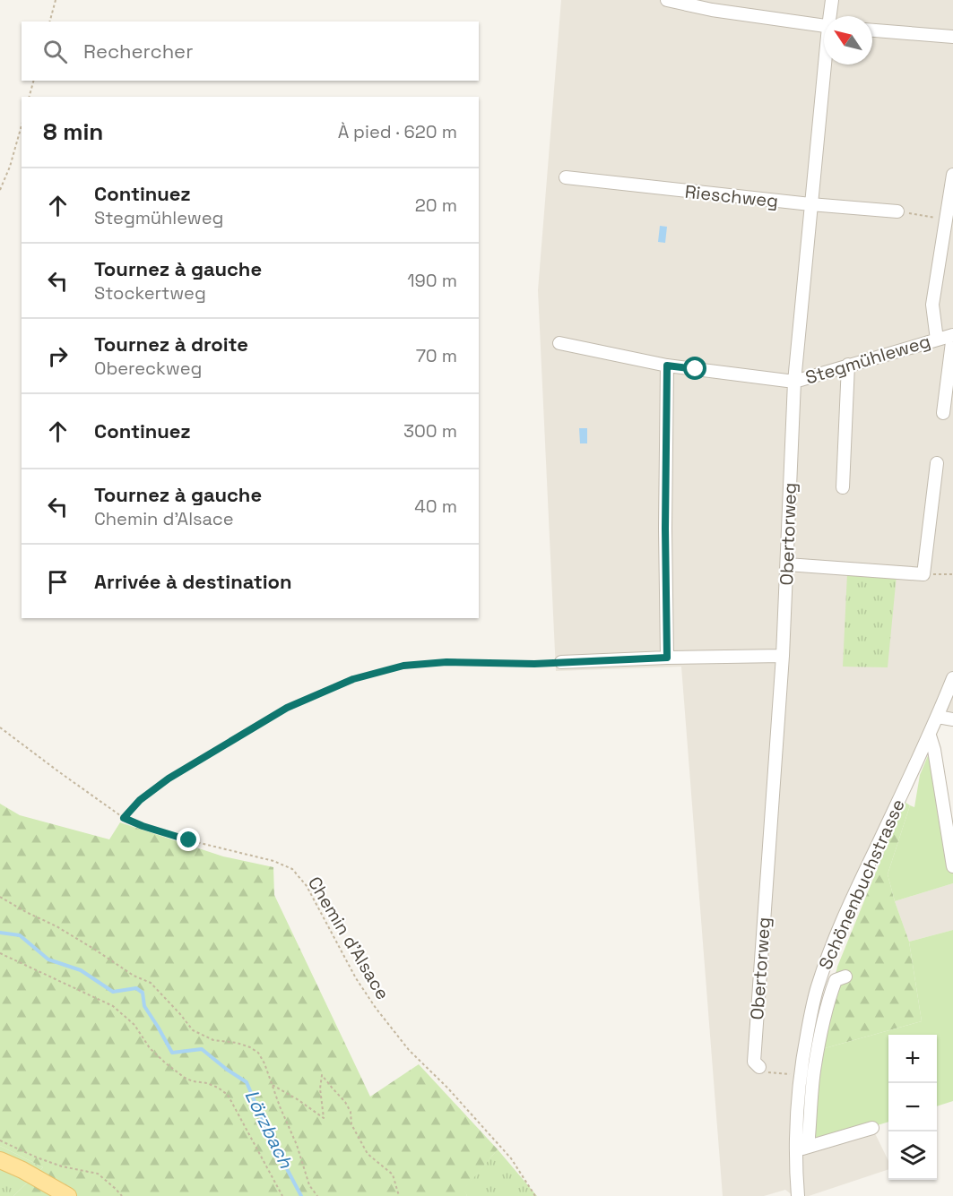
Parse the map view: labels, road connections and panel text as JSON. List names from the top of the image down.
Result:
{
  "streets": {
    "street": [
      "Rieschweg",
      "Stegmühleweg",
      "Obertorweg",
      "Schönenbuchstrasse"
    ],
    "path": ["Chemin d'Alsace"]
  },
  "crossings": [
    ["Rieschweg", "Obertorweg"],
    ["Stegmühleweg", "Obertorweg"]
  ],
  "water": ["Lörzbach"],
  "north": "top left",
  "page": {
    "search": "Rechercher",
    "heading": ["8 min", "À pied · 620 m"],
    "list": [
      ["Continuez", "Stegmühleweg", "20 m"],
      ["Tournez à gauche", "Stockertweg", "190 m"],
      ["Tournez à droite", "Obereckweg", "70 m"],
      ["Continuez", "300 m"],
      ["Tournez à gauche", "Chemin d'Alsace", "40 m"],
      "Arrivée à destination"
    ],
    "map_buttons": ["+", "−"]
  }
}
